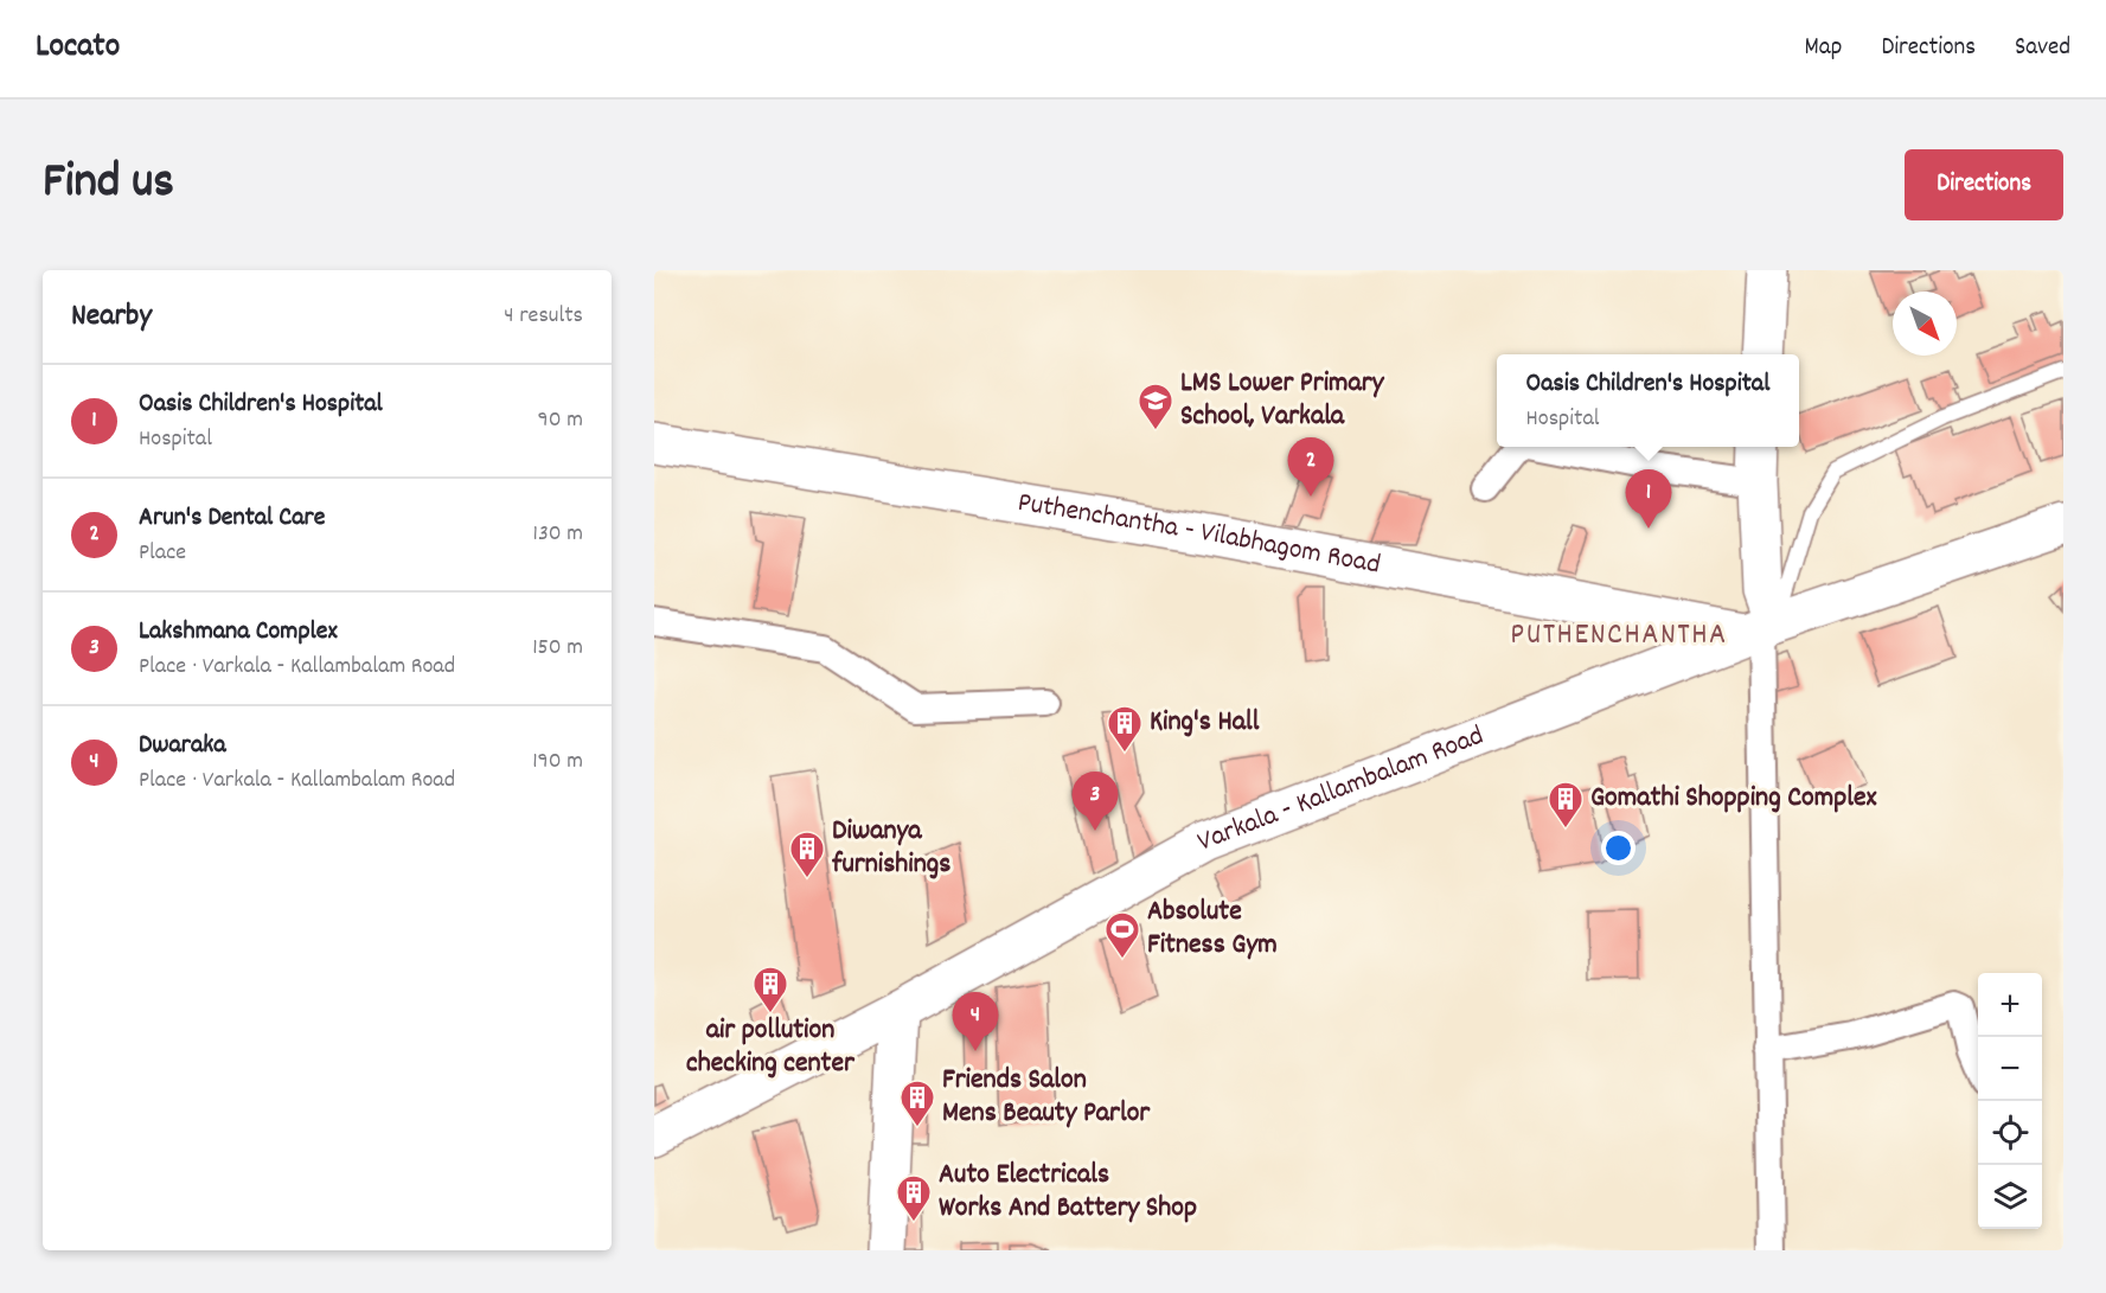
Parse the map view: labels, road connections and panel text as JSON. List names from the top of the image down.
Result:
{
  "streets": {
    "main road": ["Puthenchantha - Vilabhagom Road", "Varkala - Kallambalam Road"]
  },
  "crossings": [
    ["Puthenchantha - Vilabhagom Road", "Varkala - Kallambalam Road"]
  ],
  "districts": ["PUTHENCHANTHA"],
  "places": {
    "school or university": ["LMS Lower Primary School, Varkala"],
    "building": [
      "King's Hall",
      "Gomathi Shopping Complex",
      "Diwanya furnishings",
      "air pollution checking center",
      "Friends Salon Mens Beauty Parlor",
      "Auto Electricals Works And Battery Shop"
    ],
    "sports": ["Absolute Fitness Gym"]
  },
  "north": "bottom right",
  "page": {
    "header": "Locato",
    "nav": ["Map", "Directions", "Saved"],
    "title": "Find us",
    "buttons": "Directions",
    "heading": ["Nearby", "4 results"],
    "popup": ["Oasis Children's Hospital", "Hospital"],
    "list": [
      {
        "mark": "1",
        "name": "Oasis Children's Hospital",
        "note": "Hospital",
        "value": "90 m"
      },
      {
        "mark": "2",
        "name": "Arun's Dental Care",
        "note": "Place",
        "value": "130 m"
      },
      {
        "mark": "3",
        "name": "Lakshmana Complex",
        "note": "Place · Varkala - Kallambalam Road",
        "value": "150 m"
      },
      {
        "mark": "4",
        "name": "Dwaraka",
        "note": "Place · Varkala - Kallambalam Road",
        "value": "190 m"
      }
    ],
    "pins": [
      "2",
      "1",
      "3",
      "4"
    ],
    "map_buttons": ["+", "−"]
  }
}
